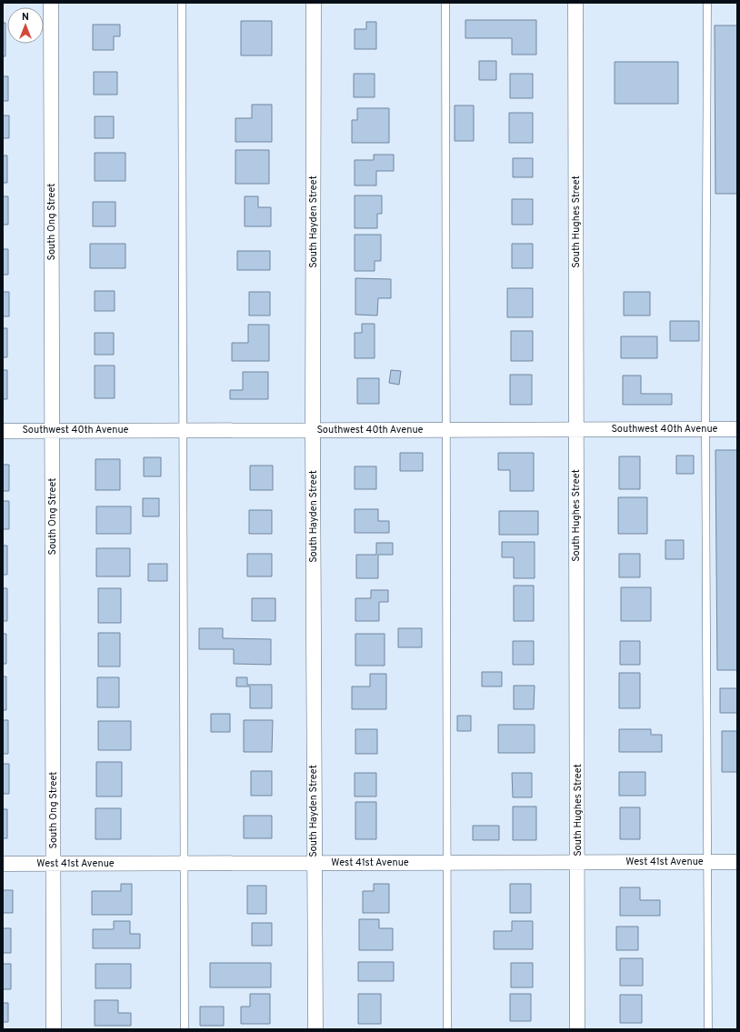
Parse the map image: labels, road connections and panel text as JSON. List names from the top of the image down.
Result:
{
  "streets": {
    "street": [
      "South Ong Street",
      "South Hayden Street",
      "South Hughes Street",
      "Southwest 40th Avenue",
      "West 41st Avenue"
    ]
  },
  "crossings": [
    ["South Ong Street", "Southwest 40th Avenue"],
    ["South Ong Street", "West 41st Avenue"],
    ["South Hayden Street", "Southwest 40th Avenue"],
    ["South Hayden Street", "West 41st Avenue"],
    ["South Hughes Street", "Southwest 40th Avenue"],
    ["South Hughes Street", "West 41st Avenue"]
  ],
  "north": "top"
}
